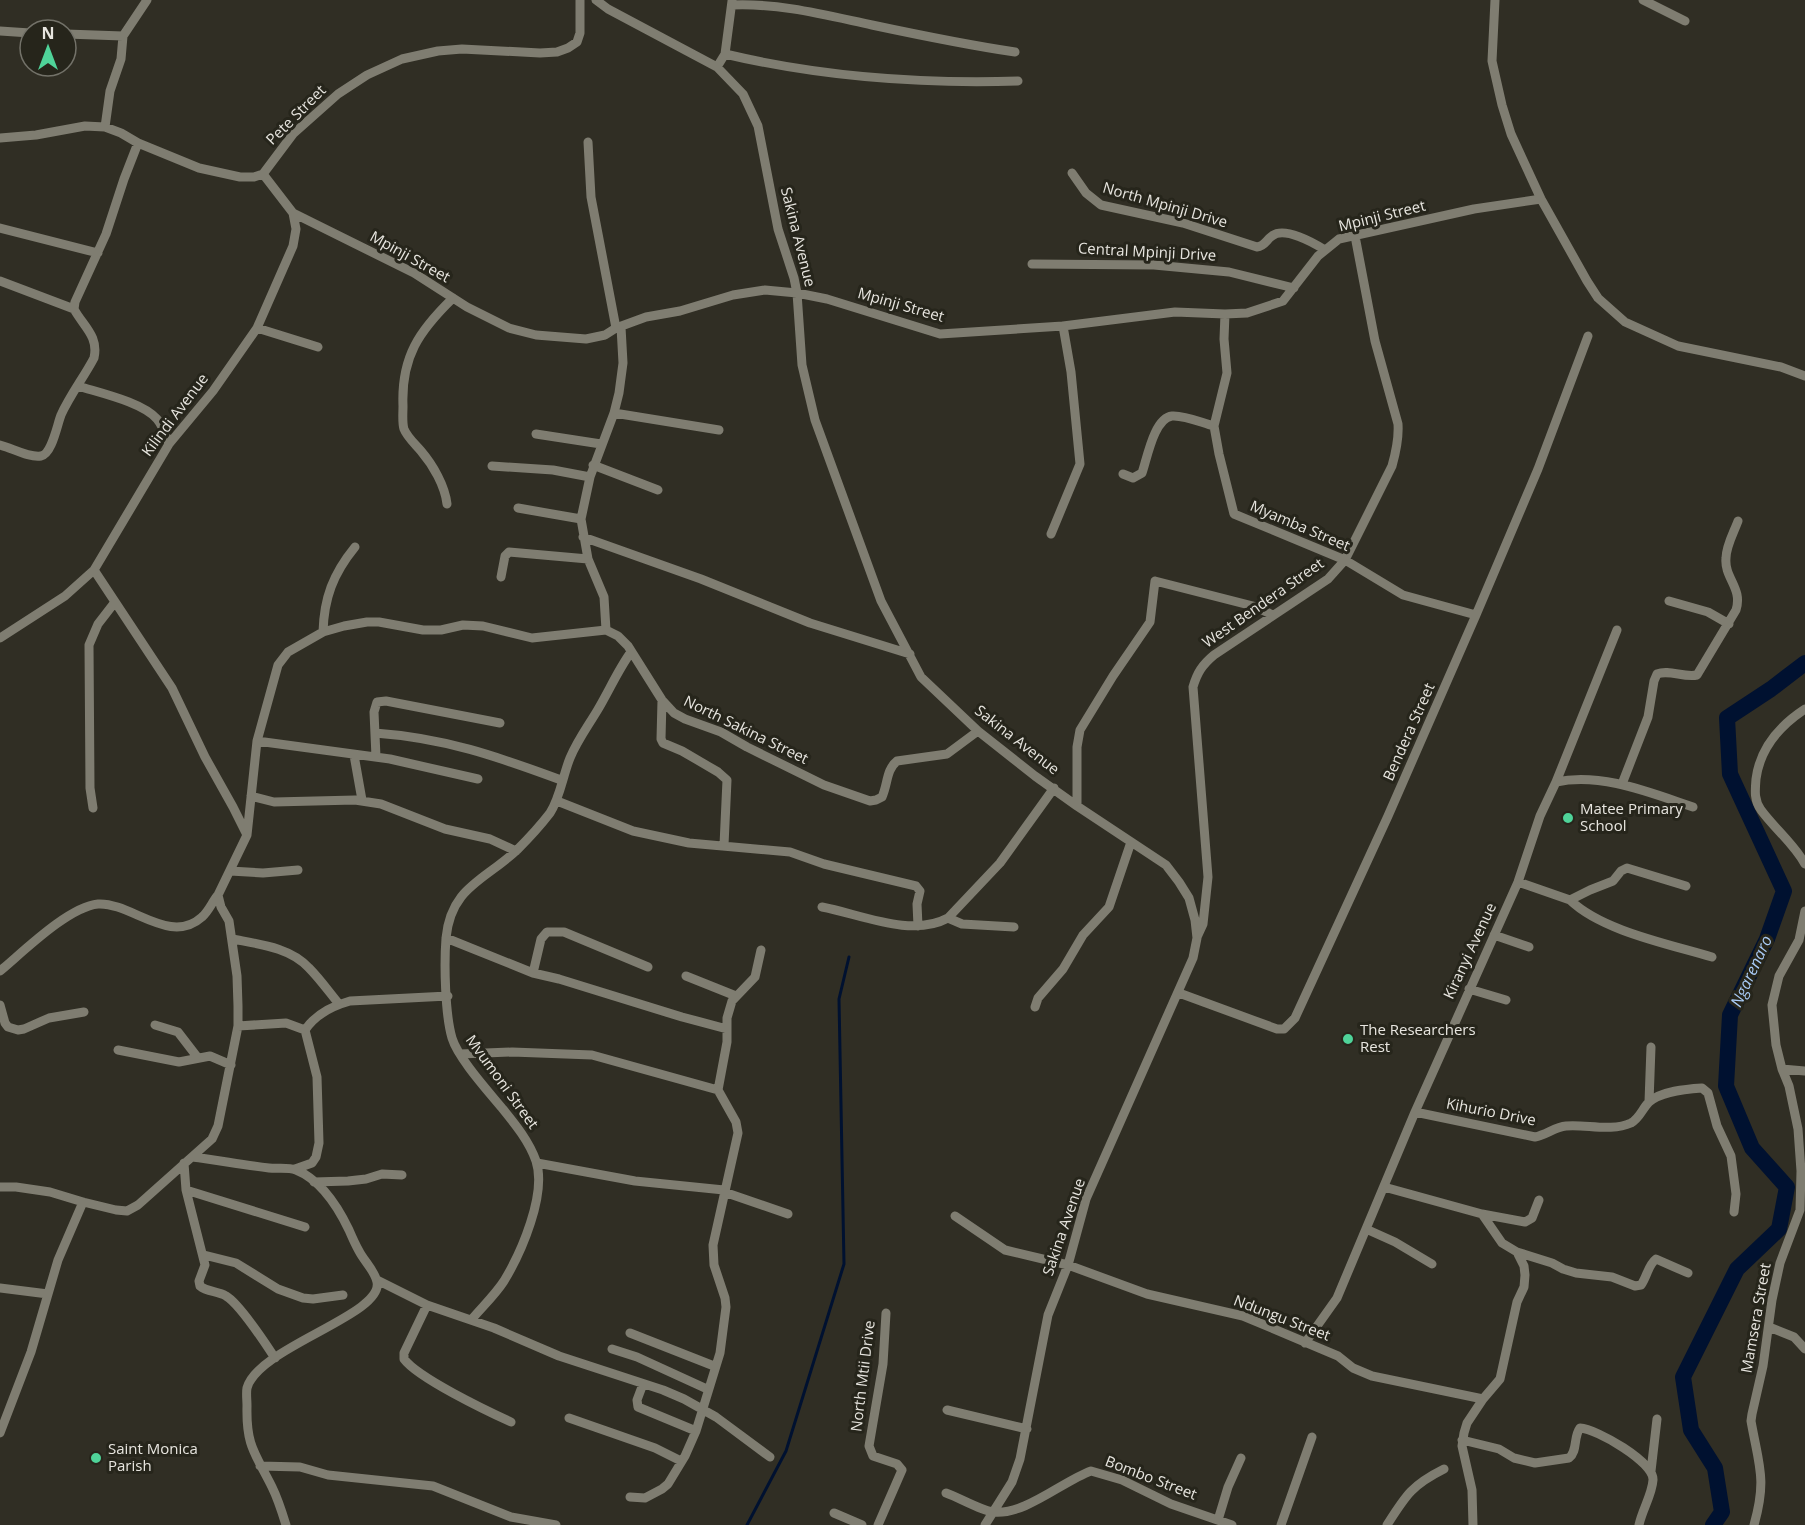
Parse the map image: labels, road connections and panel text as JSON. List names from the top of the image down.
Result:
{
  "streets": {
    "street": [
      "Pete Street",
      "North Mpinji Drive",
      "Mpinji Street",
      "Sakina Avenue",
      "Central Mpinji Drive",
      "Kilindi Avenue",
      "Myamba Street",
      "West Bendera Street",
      "North Sakina Street",
      "Bendera Street",
      "Kiranyi Avenue",
      "Mvumoni Street",
      "Kihurio Drive",
      "Ndungu Street",
      "Mamsera Street",
      "North Mtii Drive",
      "Bombo Street"
    ]
  },
  "crossings": [
    ["North Mpinji Drive", "Mpinji Street"],
    ["Mpinji Street", "Sakina Avenue"],
    ["Mpinji Street", "Central Mpinji Drive"],
    ["Mpinji Street", "Kilindi Avenue"],
    ["Mpinji Street", "Myamba Street"],
    ["Mpinji Street", "West Bendera Street"],
    ["Sakina Avenue", "West Bendera Street"],
    ["Sakina Avenue", "North Sakina Street"],
    ["Sakina Avenue", "Bendera Street"],
    ["Sakina Avenue", "Ndungu Street"],
    ["Sakina Avenue", "Bombo Street"],
    ["Myamba Street", "West Bendera Street"],
    ["Myamba Street", "Bendera Street"],
    ["North Sakina Street", "Mvumoni Street"],
    ["Kiranyi Avenue", "Kihurio Drive"],
    ["Kiranyi Avenue", "Ndungu Street"]
  ],
  "water": ["Ngarenaro"],
  "places": ["Matee Primary School", "The Researchers Rest", "Saint Monica Parish"],
  "north": "top"
}
